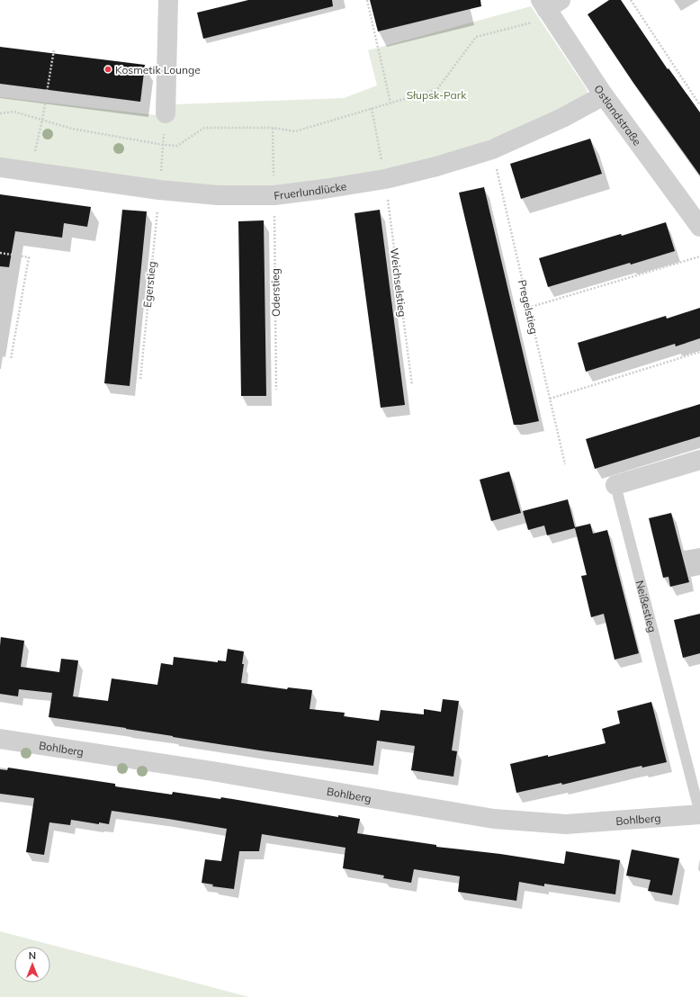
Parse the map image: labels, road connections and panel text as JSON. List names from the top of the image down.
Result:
{
  "streets": {
    "street": [
      "Ostlandstraße",
      "Fruerlundlücke",
      "Neißestieg",
      "Bohlberg"
    ],
    "path": [
      "Weichselstieg",
      "Egerstieg",
      "Oderstieg",
      "Pregelstieg"
    ]
  },
  "crossings": [
    ["Ostlandstraße", "Fruerlundlücke"],
    ["Fruerlundlücke", "Weichselstieg"],
    ["Fruerlundlücke", "Egerstieg"],
    ["Fruerlundlücke", "Oderstieg"],
    ["Fruerlundlücke", "Pregelstieg"],
    ["Neißestieg", "Bohlberg"]
  ],
  "parks": ["Słupsk-Park"],
  "places": ["Kosmetik Lounge"],
  "north": "top"
}
